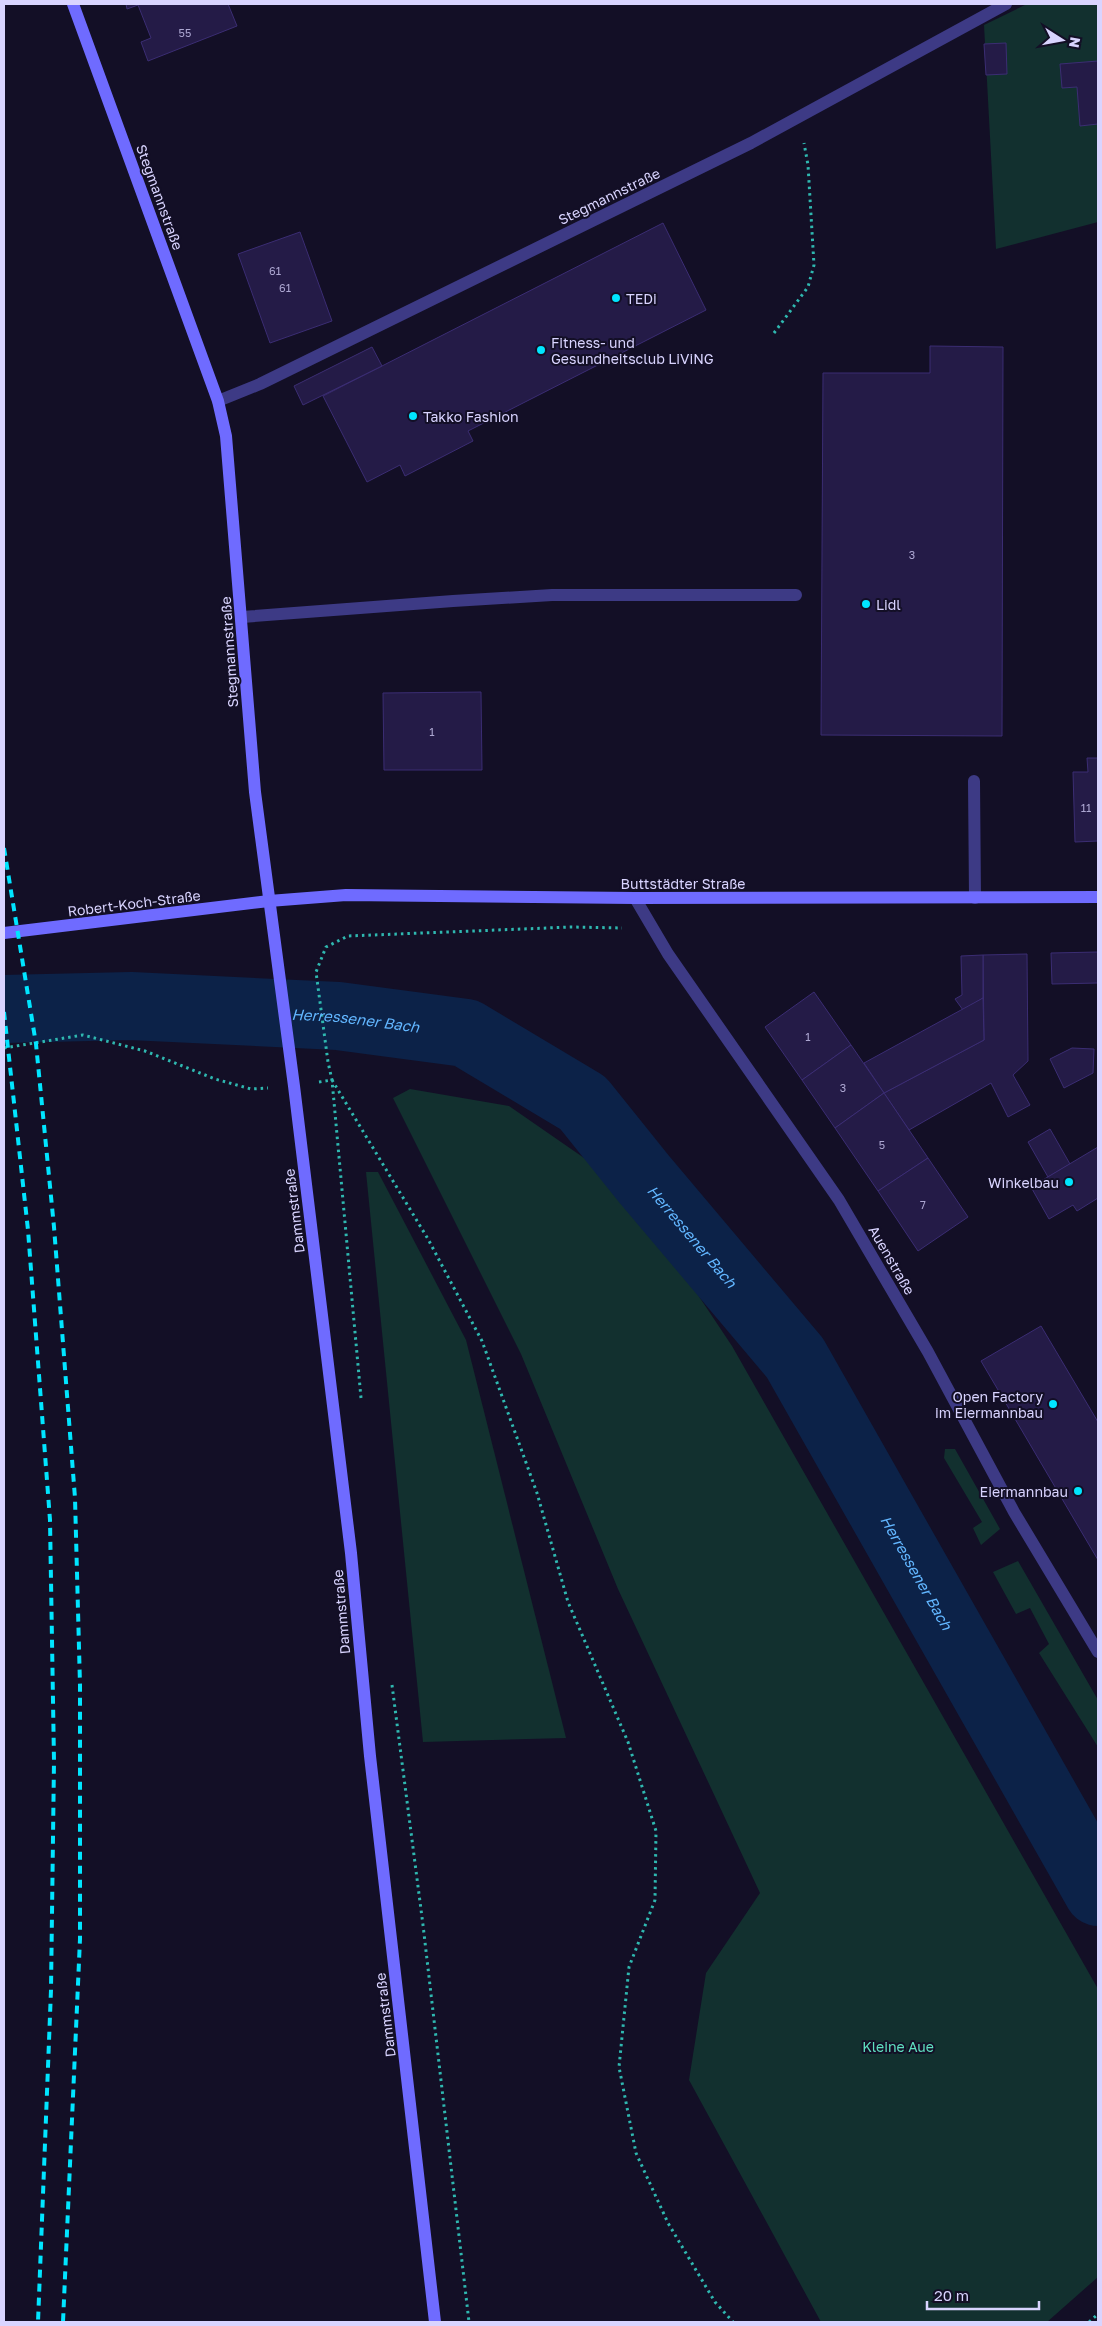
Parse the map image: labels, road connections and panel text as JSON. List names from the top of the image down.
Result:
{
  "streets": {
    "main road": [
      "Stegmannstraße",
      "Buttstädter Straße",
      "Robert-Koch-Straße",
      "Dammstraße"
    ],
    "street": ["Auenstraße"]
  },
  "crossings": [
    ["Stegmannstraße", "Buttstädter Straße"],
    ["Stegmannstraße", "Robert-Koch-Straße"],
    ["Stegmannstraße", "Dammstraße"],
    ["Buttstädter Straße", "Robert-Koch-Straße"],
    ["Buttstädter Straße", "Dammstraße"],
    ["Buttstädter Straße", "Auenstraße"],
    ["Robert-Koch-Straße", "Dammstraße"]
  ],
  "water": ["Herressener Bach"],
  "parks": ["Kleine Aue"],
  "places": [
    "TEDi",
    "Fitness- und Gesundheitsclub LiViNG",
    "Takko Fashion",
    "Lidl",
    "Winkelbau",
    "Open Factory im Eiermannbau",
    "Eiermannbau"
  ],
  "house_numbers": [
    "55",
    "61",
    "61",
    "3",
    "1",
    "11",
    "1",
    "3",
    "5",
    "7"
  ],
  "scale_bar": "20 m",
  "north": "right"
}
